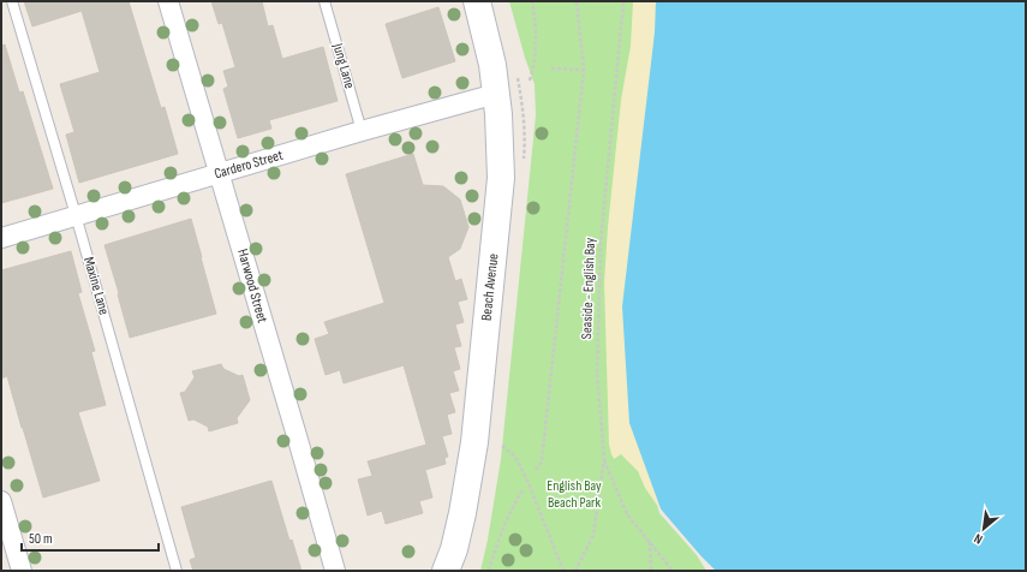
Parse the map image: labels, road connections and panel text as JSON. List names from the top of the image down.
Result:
{
  "streets": {
    "street": ["Cardero Street", "Harwood Street", "Beach Avenue"],
    "lane": ["Jung Lane", "Maxine Lane"],
    "path": ["Seaside - English Bay"]
  },
  "crossings": [
    ["Jung Lane", "Cardero Street"],
    ["Cardero Street", "Maxine Lane"],
    ["Cardero Street", "Harwood Street"],
    ["Cardero Street", "Beach Avenue"]
  ],
  "parks": ["English Bay Beach Park"],
  "scale_bar": "50 m",
  "north": "bottom left"
}
